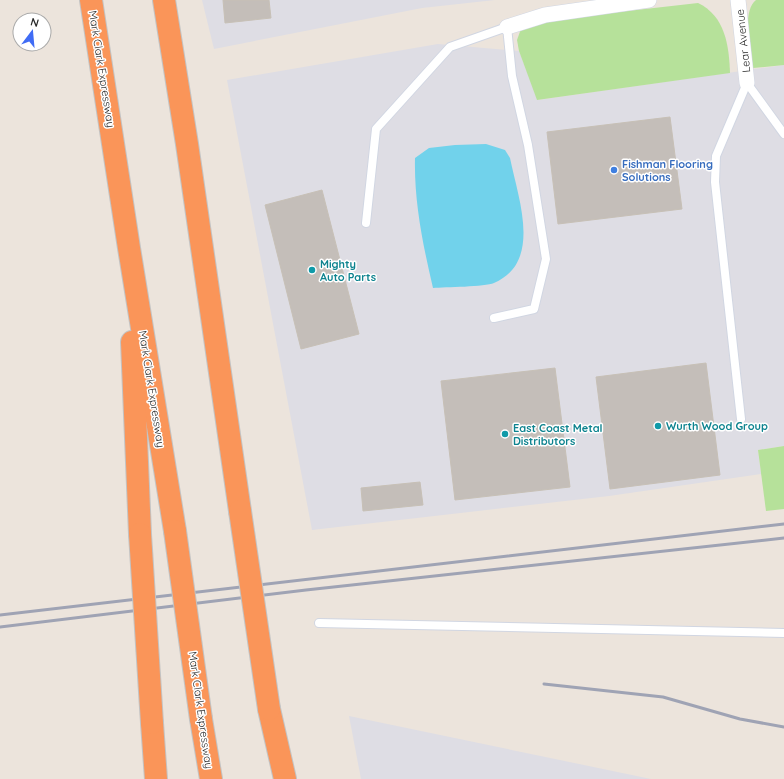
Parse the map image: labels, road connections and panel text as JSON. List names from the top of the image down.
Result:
{
  "streets": {
    "highway": ["Mark Clark Expressway"],
    "street": ["Lear Avenue"]
  },
  "places": [
    "Fishman Flooring Solutions",
    "Mighty Auto Parts",
    "Wurth Wood Group",
    "East Coast Metal Distributors"
  ],
  "north": "top"
}
